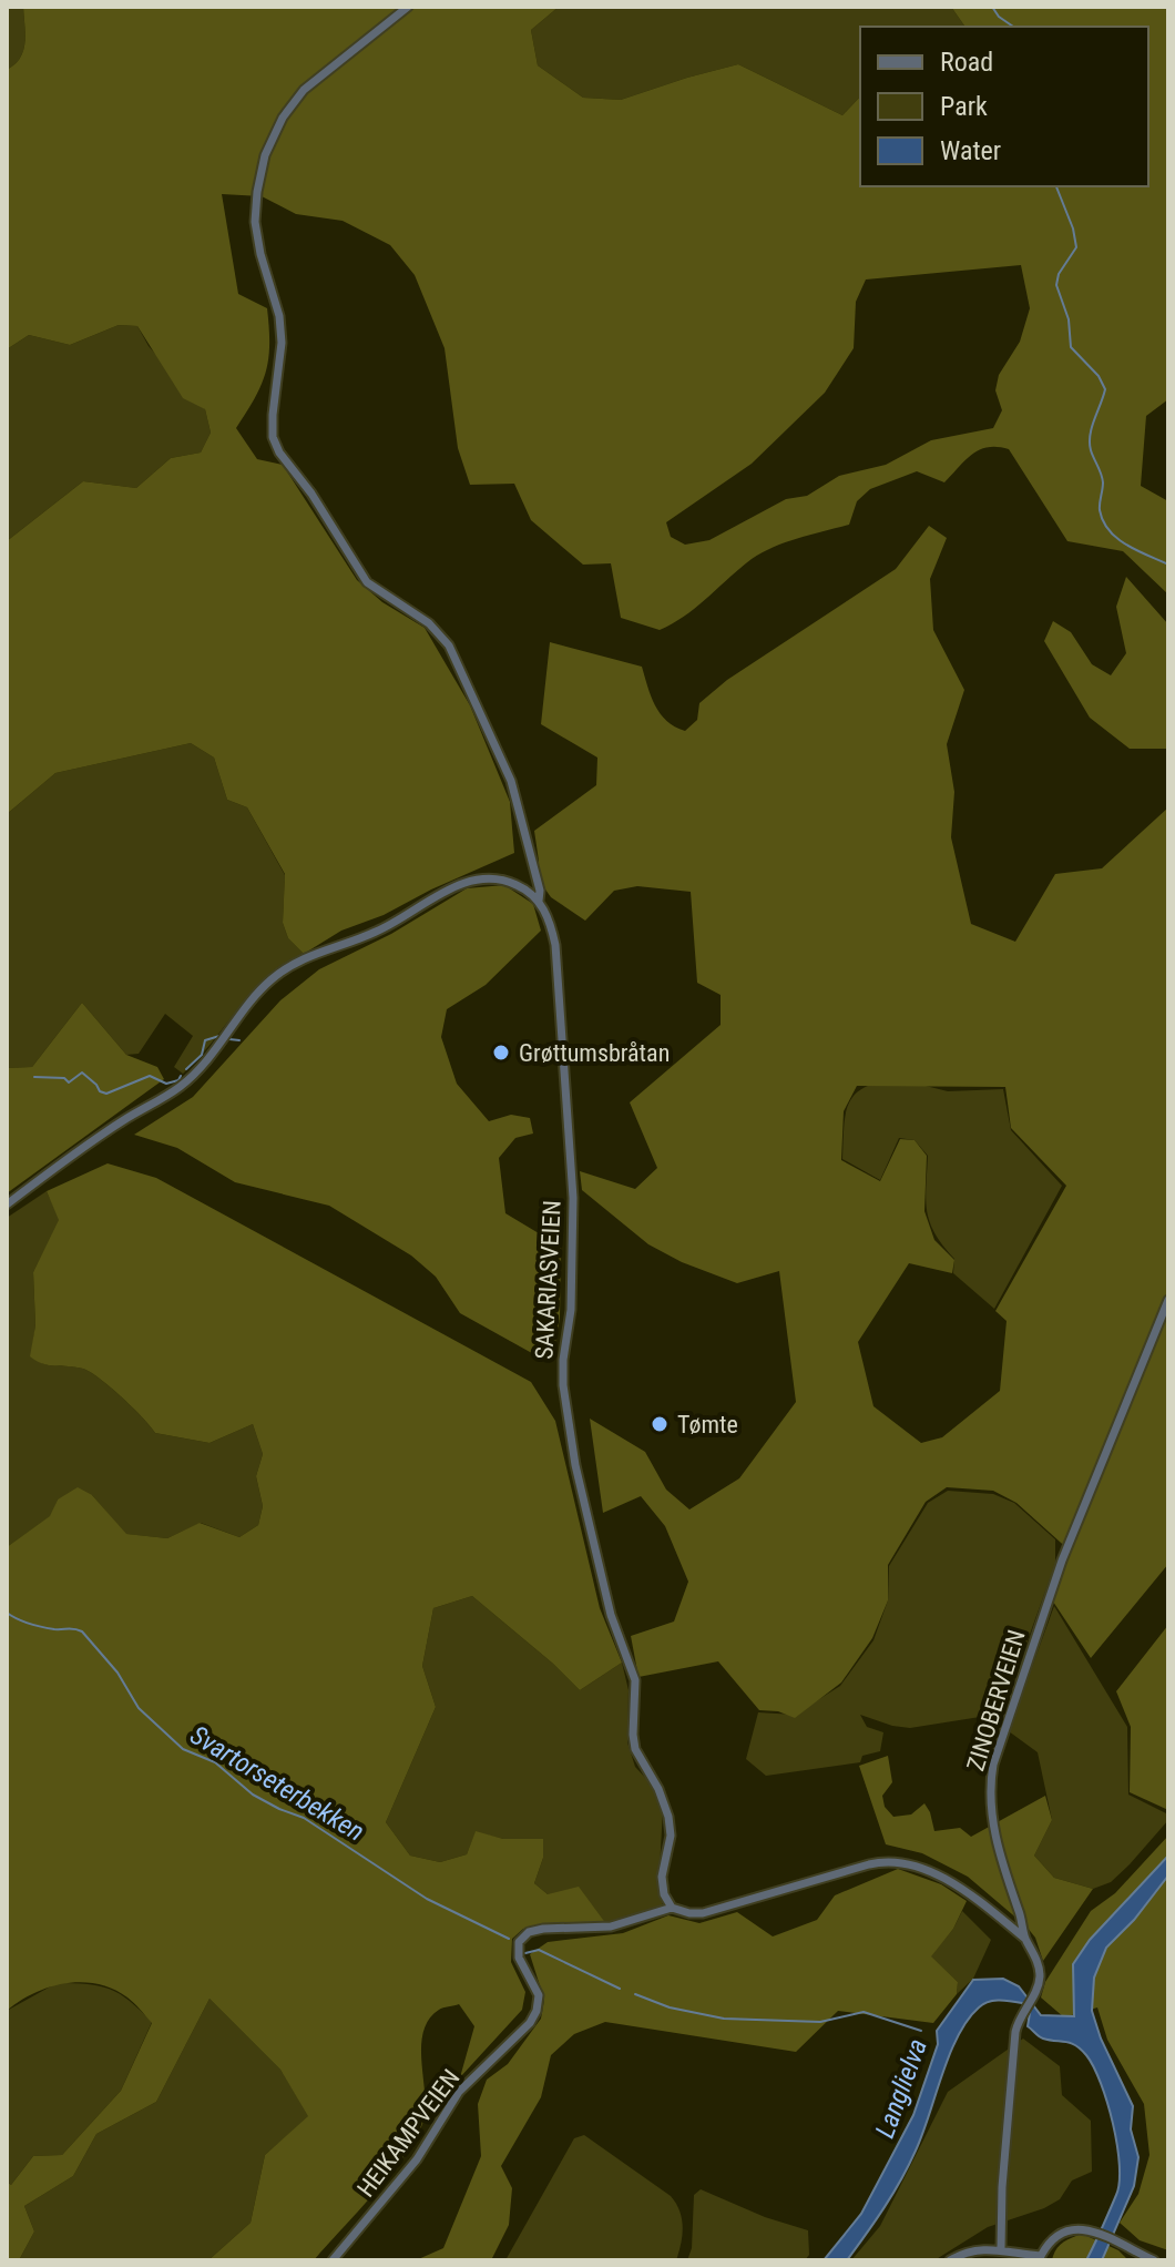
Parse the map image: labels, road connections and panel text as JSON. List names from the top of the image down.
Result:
{
  "streets": {
    "street": ["SAKARIASVEIEN", "ZINOBERVEIEN", "HEIKAMPVEIEN"]
  },
  "crossings": [
    ["SAKARIASVEIEN", "HEIKAMPVEIEN"]
  ],
  "water": ["Svartorseterbekken", "Langlielva"],
  "places": ["Grøttumsbråtan", "Tømte"],
  "legend": ["Road", "Park", "Water"]
}
